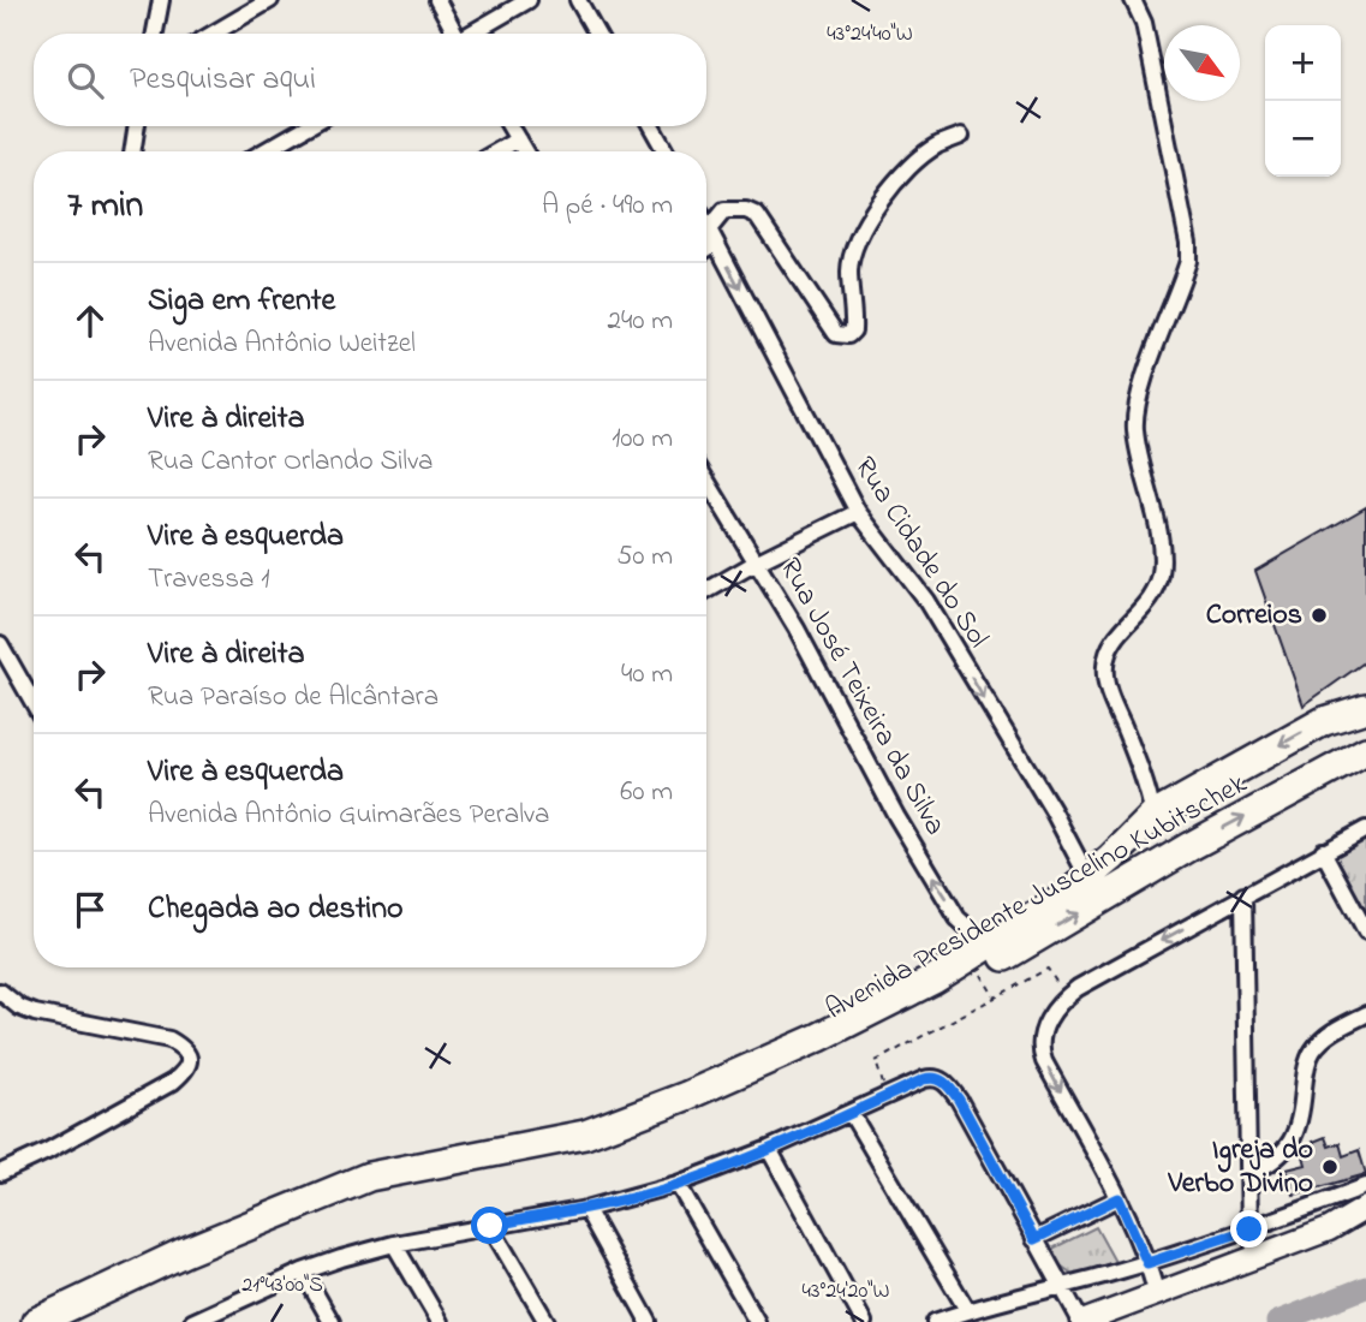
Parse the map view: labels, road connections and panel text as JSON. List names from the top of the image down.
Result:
{
  "streets": {
    "highway": ["Avenida Presidente Juscelino Kubitschek"],
    "street": ["Rua Cidade do Sol", "Rua José Teixeira da Silva"]
  },
  "crossings": [
    ["Rua Cidade do Sol", "Avenida Presidente Juscelino Kubitschek"],
    ["Rua José Teixeira da Silva", "Avenida Presidente Juscelino Kubitschek"]
  ],
  "one_way": ["Rua Cidade do Sol", "Rua José Teixeira da Silva"],
  "places": ["Correios", "Igreja do Verbo Divino"],
  "north": "bottom right",
  "page": {
    "map_buttons": ["+", "−"],
    "search": "Pesquisar aqui",
    "heading": ["7 min", "A pé · 490 m"],
    "list": [
      ["Siga em frente", "Avenida Antônio Weitzel", "240 m"],
      ["Vire à direita", "Rua Cantor Orlando Silva", "100 m"],
      ["Vire à esquerda", "Travessa 1", "50 m"],
      ["Vire à direita", "Rua Paraíso de Alcântara", "40 m"],
      ["Vire à esquerda", "Avenida Antônio Guimarães Peralva", "60 m"],
      "Chegada ao destino"
    ]
  },
  "coordinates": ["43°24'40\"W", "21°43'00\"S", "43°24'20\"W"]
}
